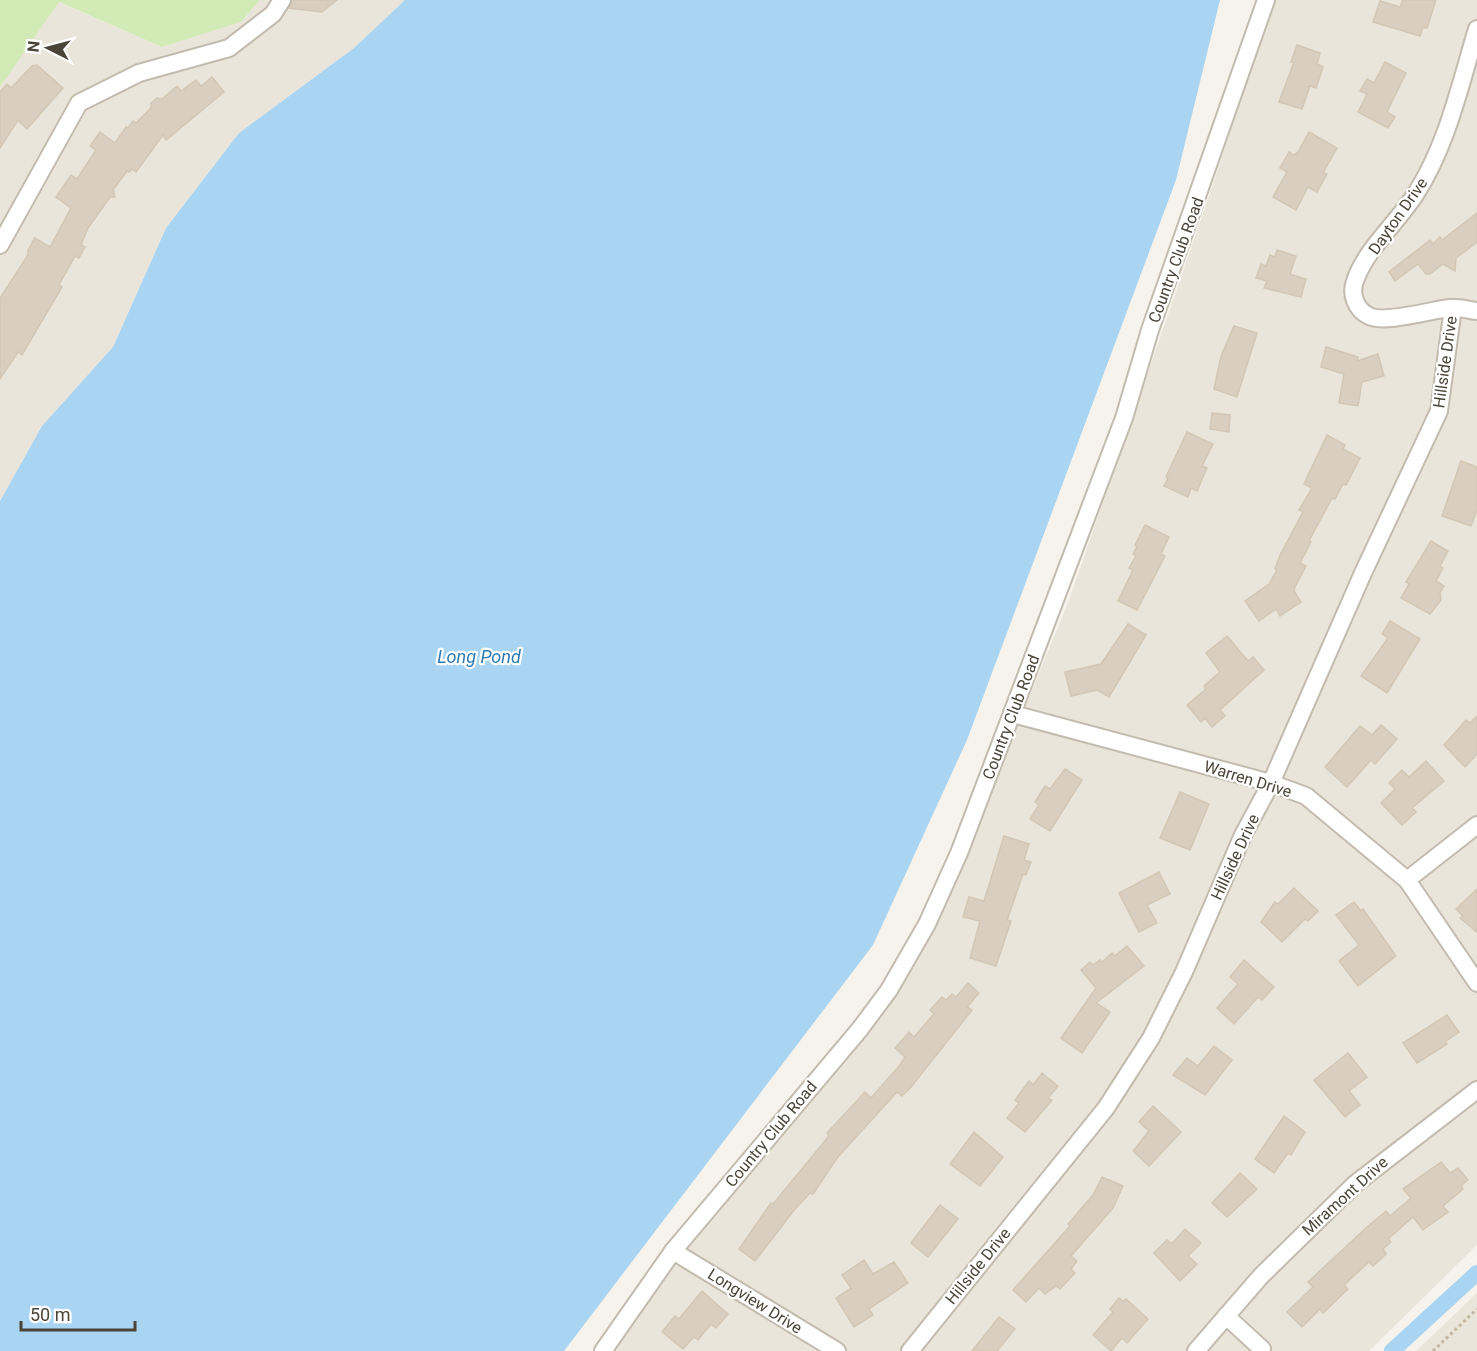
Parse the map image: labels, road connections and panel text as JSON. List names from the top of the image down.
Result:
{
  "streets": {
    "street": [
      "Dayton Drive",
      "Country Club Road",
      "Hillside Drive",
      "Warren Drive",
      "Miramont Drive",
      "Longview Drive"
    ]
  },
  "crossings": [
    ["Dayton Drive", "Hillside Drive"],
    ["Country Club Road", "Warren Drive"],
    ["Country Club Road", "Longview Drive"],
    ["Hillside Drive", "Warren Drive"]
  ],
  "water": ["Long Pond"],
  "scale_bar": "50 m",
  "north": "left"
}
